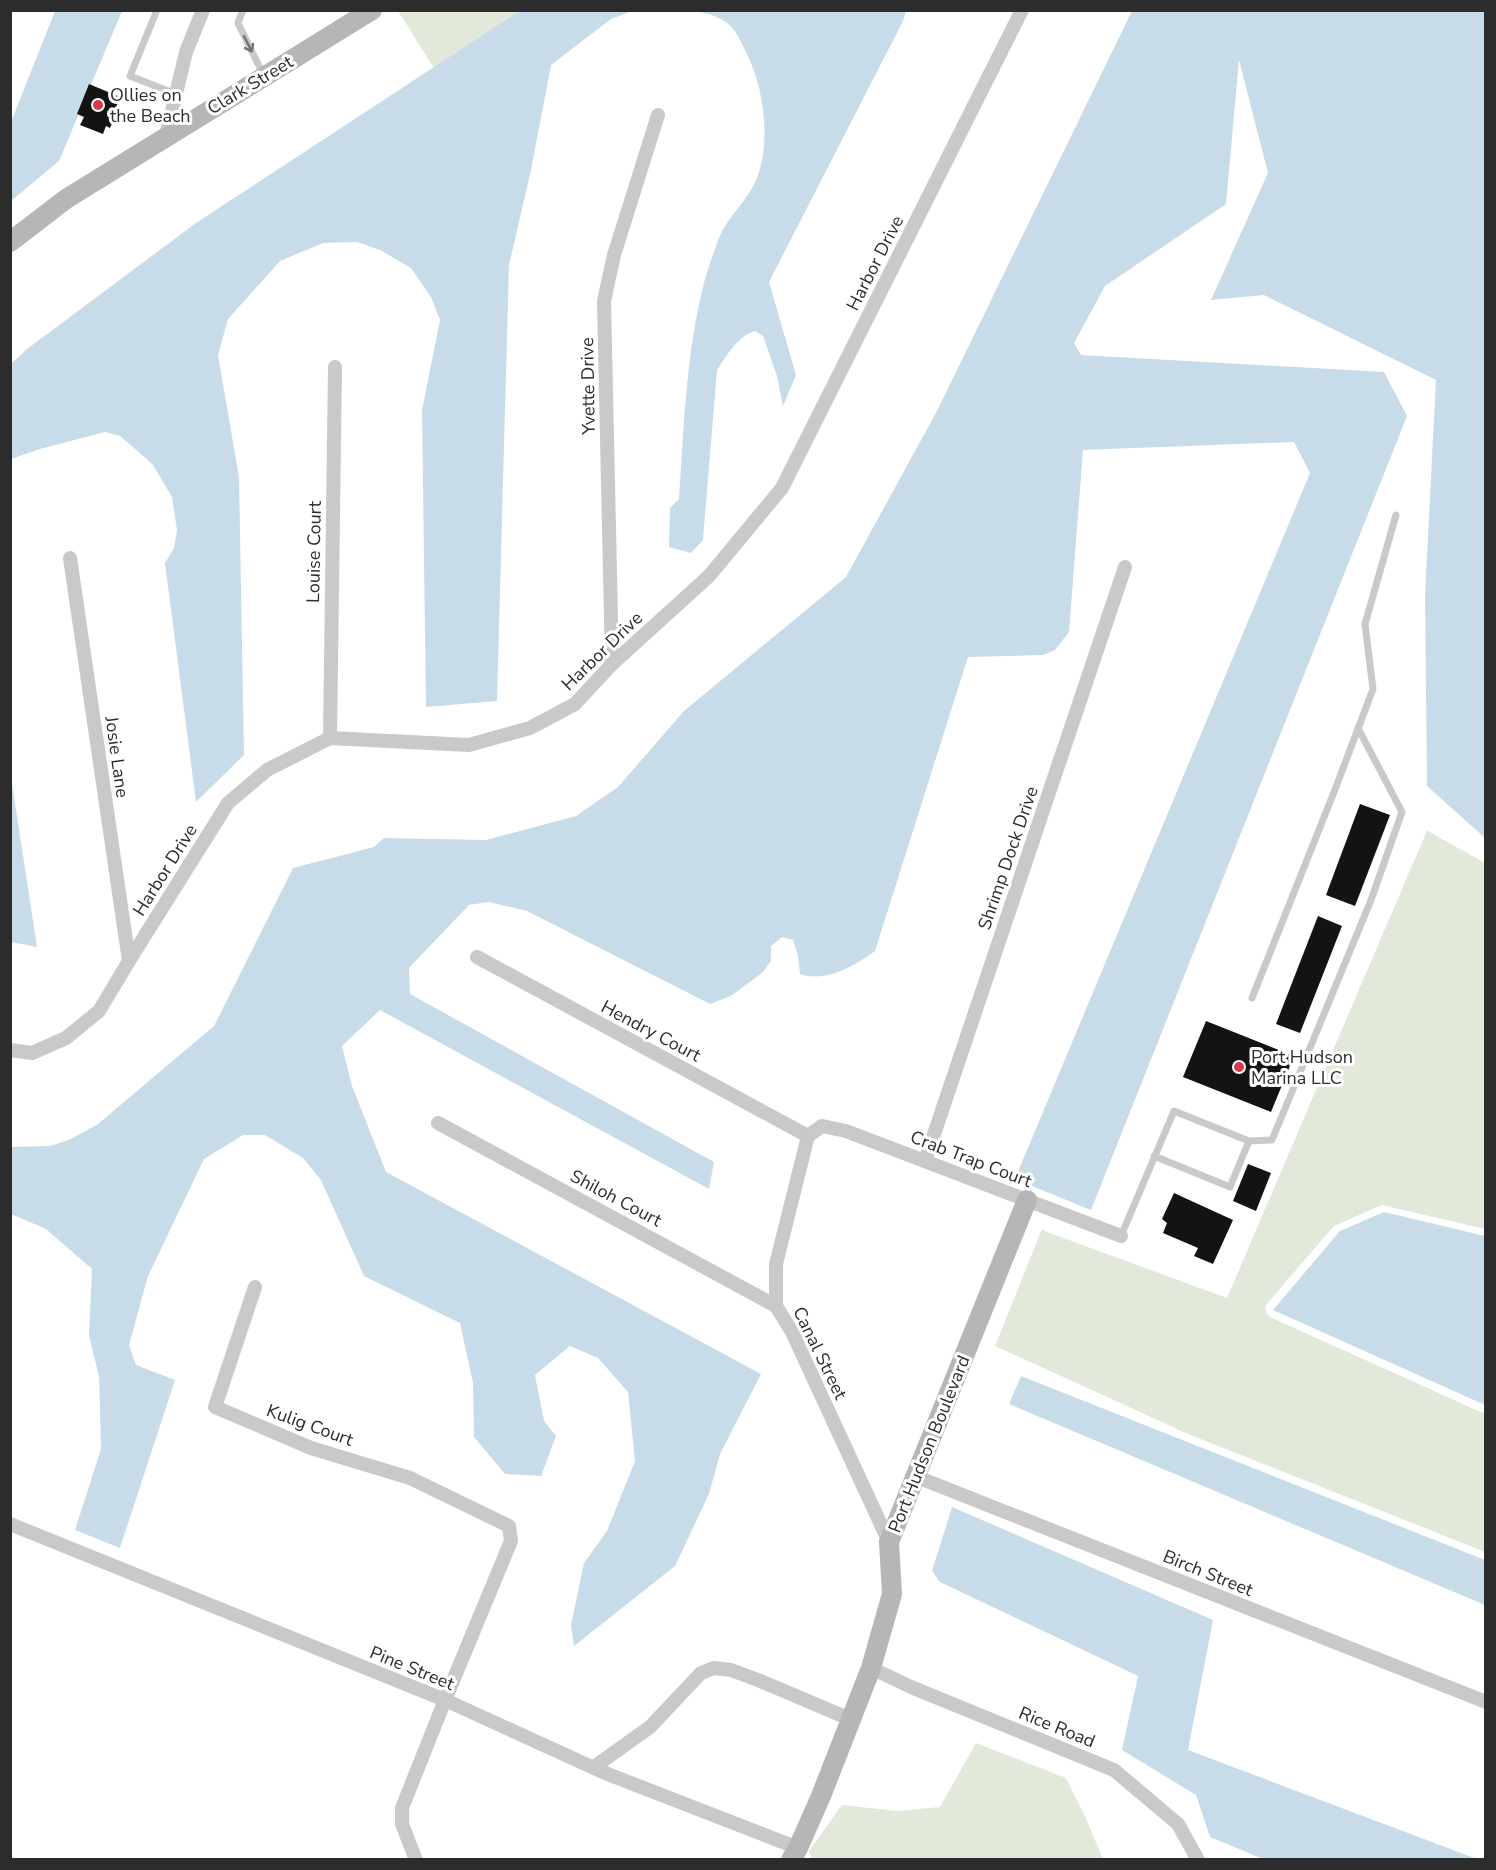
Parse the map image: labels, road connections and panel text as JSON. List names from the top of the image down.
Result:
{
  "streets": {
    "street": [
      "Clark Street",
      "Harbor Drive",
      "Yvette Drive",
      "Louise Court",
      "Josie Lane",
      "Shrimp Dock Drive",
      "Hendry Court",
      "Crab Trap Court",
      "Shiloh Court",
      "Canal Street",
      "Kulig Court",
      "Port Hudson Boulevard",
      "Birch Street",
      "Pine Street",
      "Rice Road"
    ]
  },
  "crossings": [
    ["Harbor Drive", "Yvette Drive"],
    ["Harbor Drive", "Louise Court"],
    ["Harbor Drive", "Josie Lane"],
    ["Shrimp Dock Drive", "Crab Trap Court"],
    ["Hendry Court", "Crab Trap Court"],
    ["Hendry Court", "Canal Street"],
    ["Crab Trap Court", "Canal Street"],
    ["Crab Trap Court", "Port Hudson Boulevard"],
    ["Shiloh Court", "Canal Street"],
    ["Canal Street", "Port Hudson Boulevard"],
    ["Kulig Court", "Pine Street"],
    ["Port Hudson Boulevard", "Birch Street"],
    ["Port Hudson Boulevard", "Pine Street"],
    ["Port Hudson Boulevard", "Rice Road"]
  ],
  "places": ["Ollies on the Beach", "Port Hudson Marina LLC"]
}
